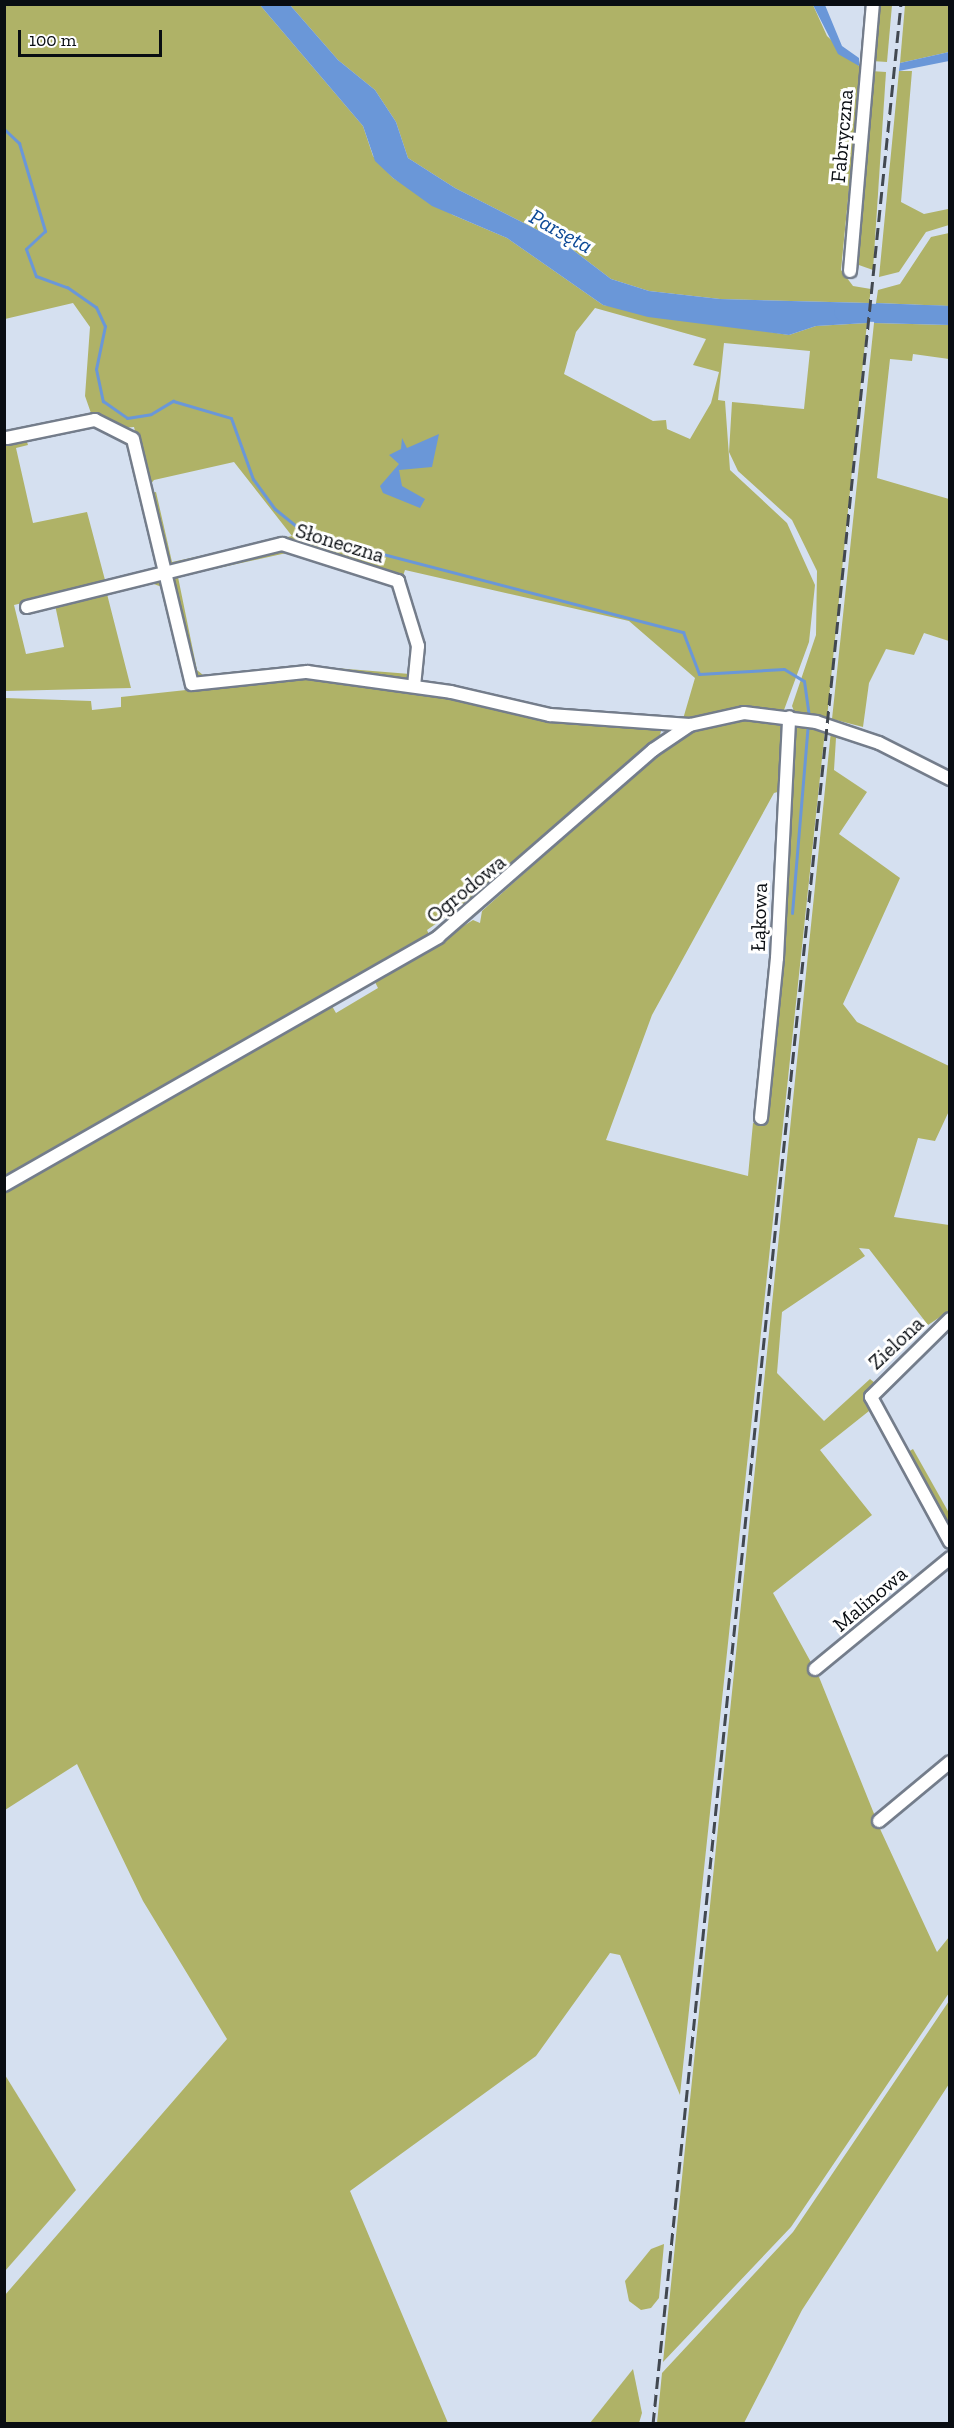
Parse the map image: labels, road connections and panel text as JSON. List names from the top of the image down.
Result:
{
  "streets": {
    "street": [
      "Fabryczna",
      "Słoneczna",
      "Ogrodowa",
      "Łąkowa",
      "Zielona",
      "Malinowa"
    ]
  },
  "crossings": [
    ["Ogrodowa", "Łąkowa"]
  ],
  "water": ["Parsęta"],
  "scale_bar": "100 m"
}
